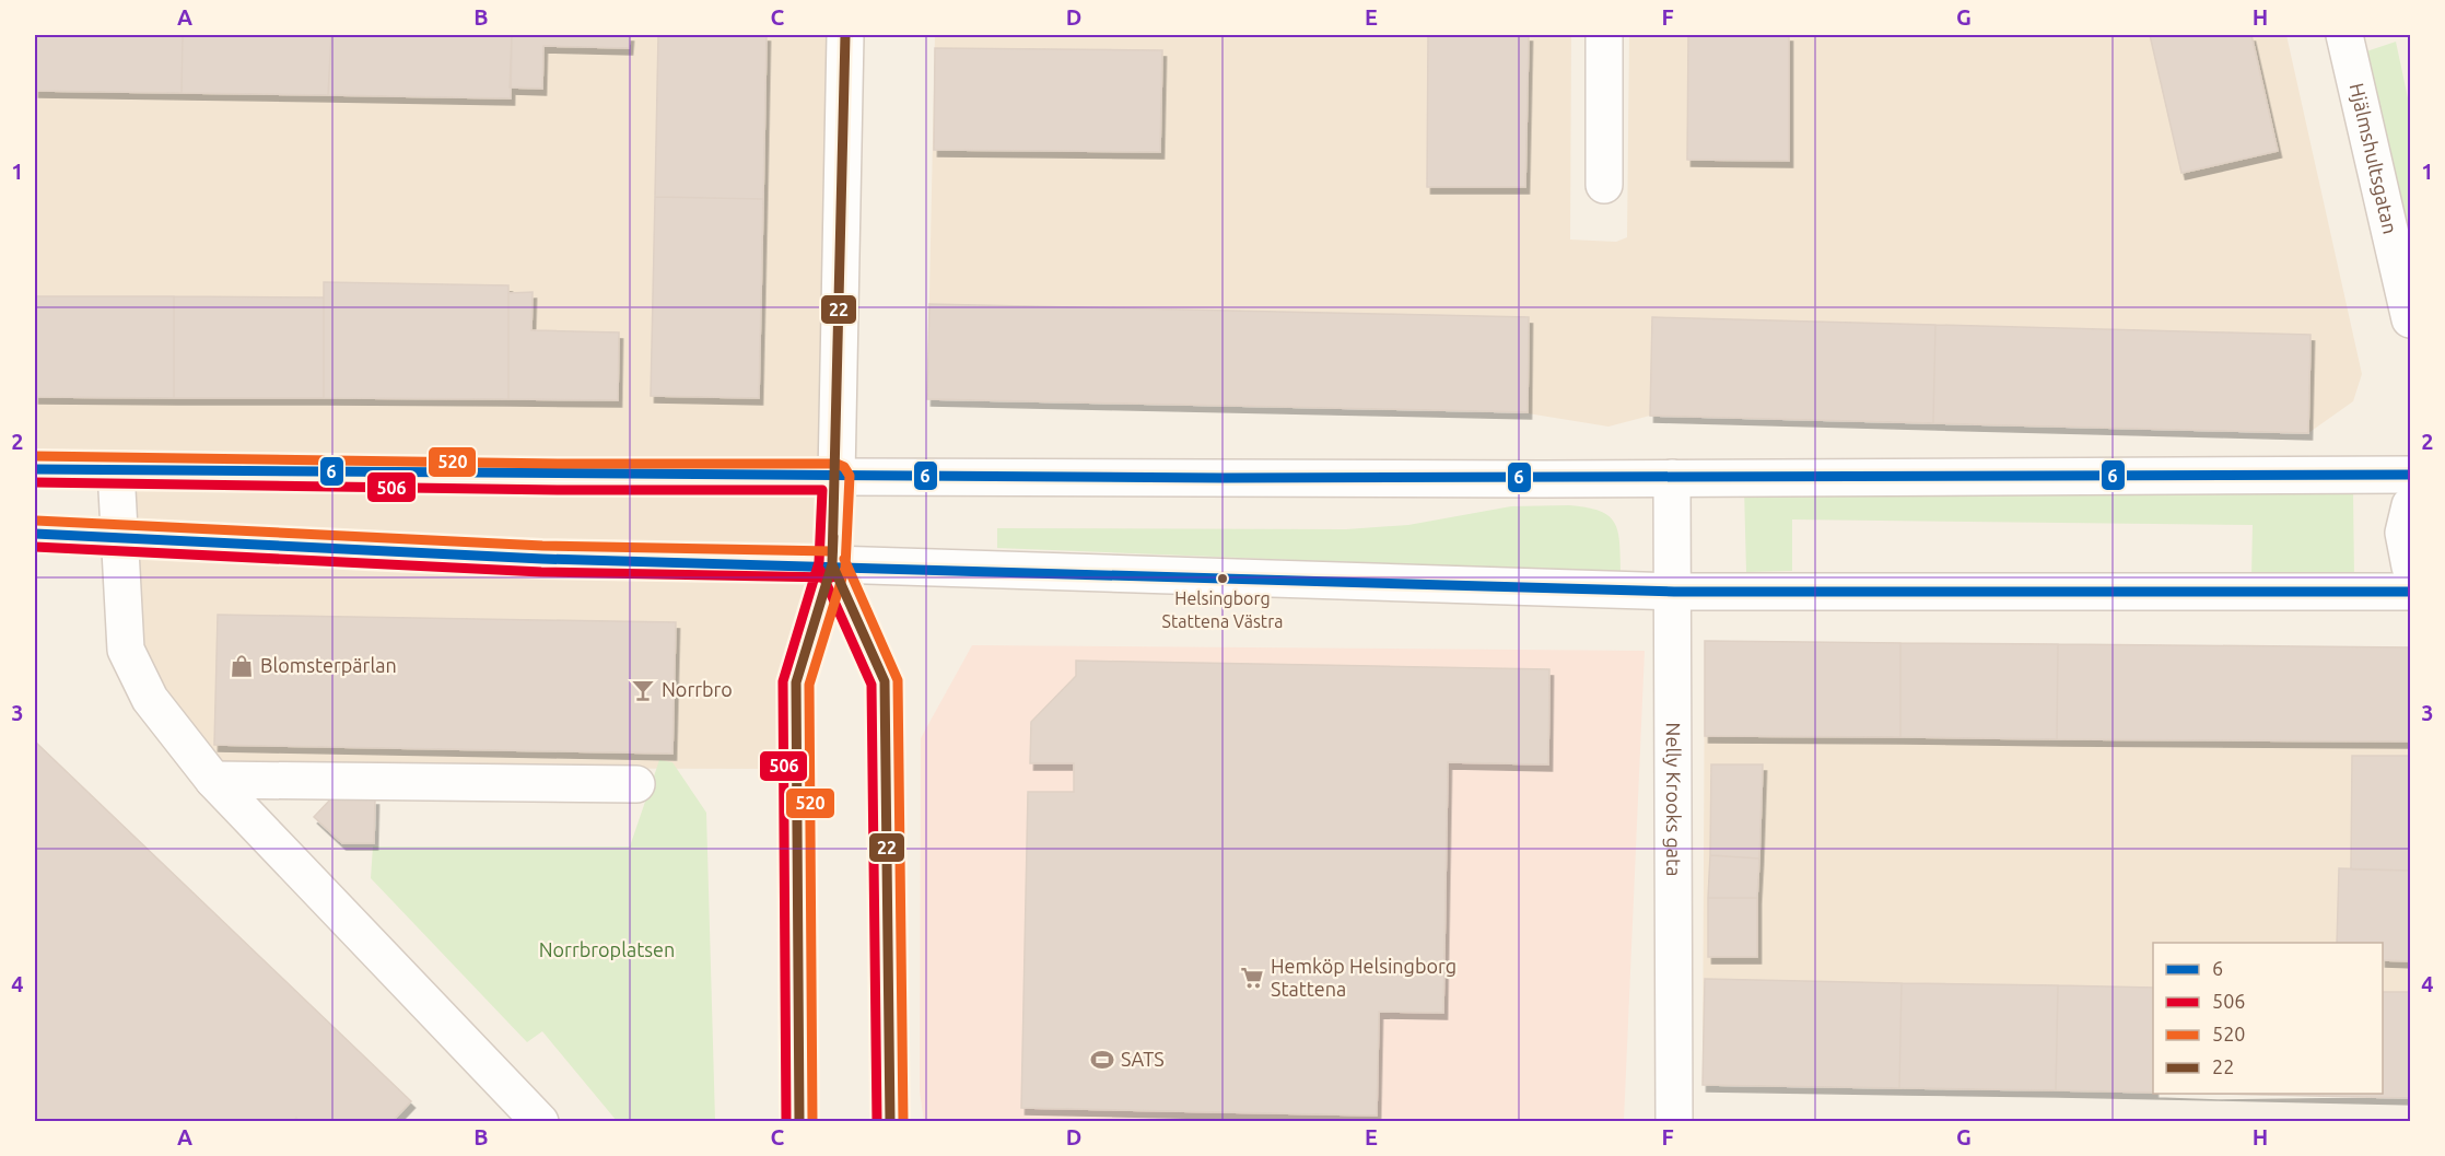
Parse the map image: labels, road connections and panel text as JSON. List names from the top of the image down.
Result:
{
  "streets": {
    "street": ["Hjälmshultsgatan", "Nelly Krooks gata"]
  },
  "parks": ["Norrbroplatsen"],
  "places": {
    "other": ["Helsingborg Stattena Västra"],
    "shop": ["Blomsterpärlan"],
    "bar": ["Norrbro"],
    "supermarket": ["Hemköp Helsingborg Stattena"],
    "sports": ["SATS"]
  },
  "lines": [
    "transit line 22",
    "transit line 520",
    "transit line 6",
    "transit line 506"
  ],
  "legend": [
    "6",
    "506",
    "520",
    "22"
  ],
  "grid": {
    "columns": [
      "A",
      "B",
      "C",
      "D",
      "E",
      "F",
      "G",
      "H"
    ],
    "rows": [
      "1",
      "2",
      "3",
      "4"
    ]
  }
}
